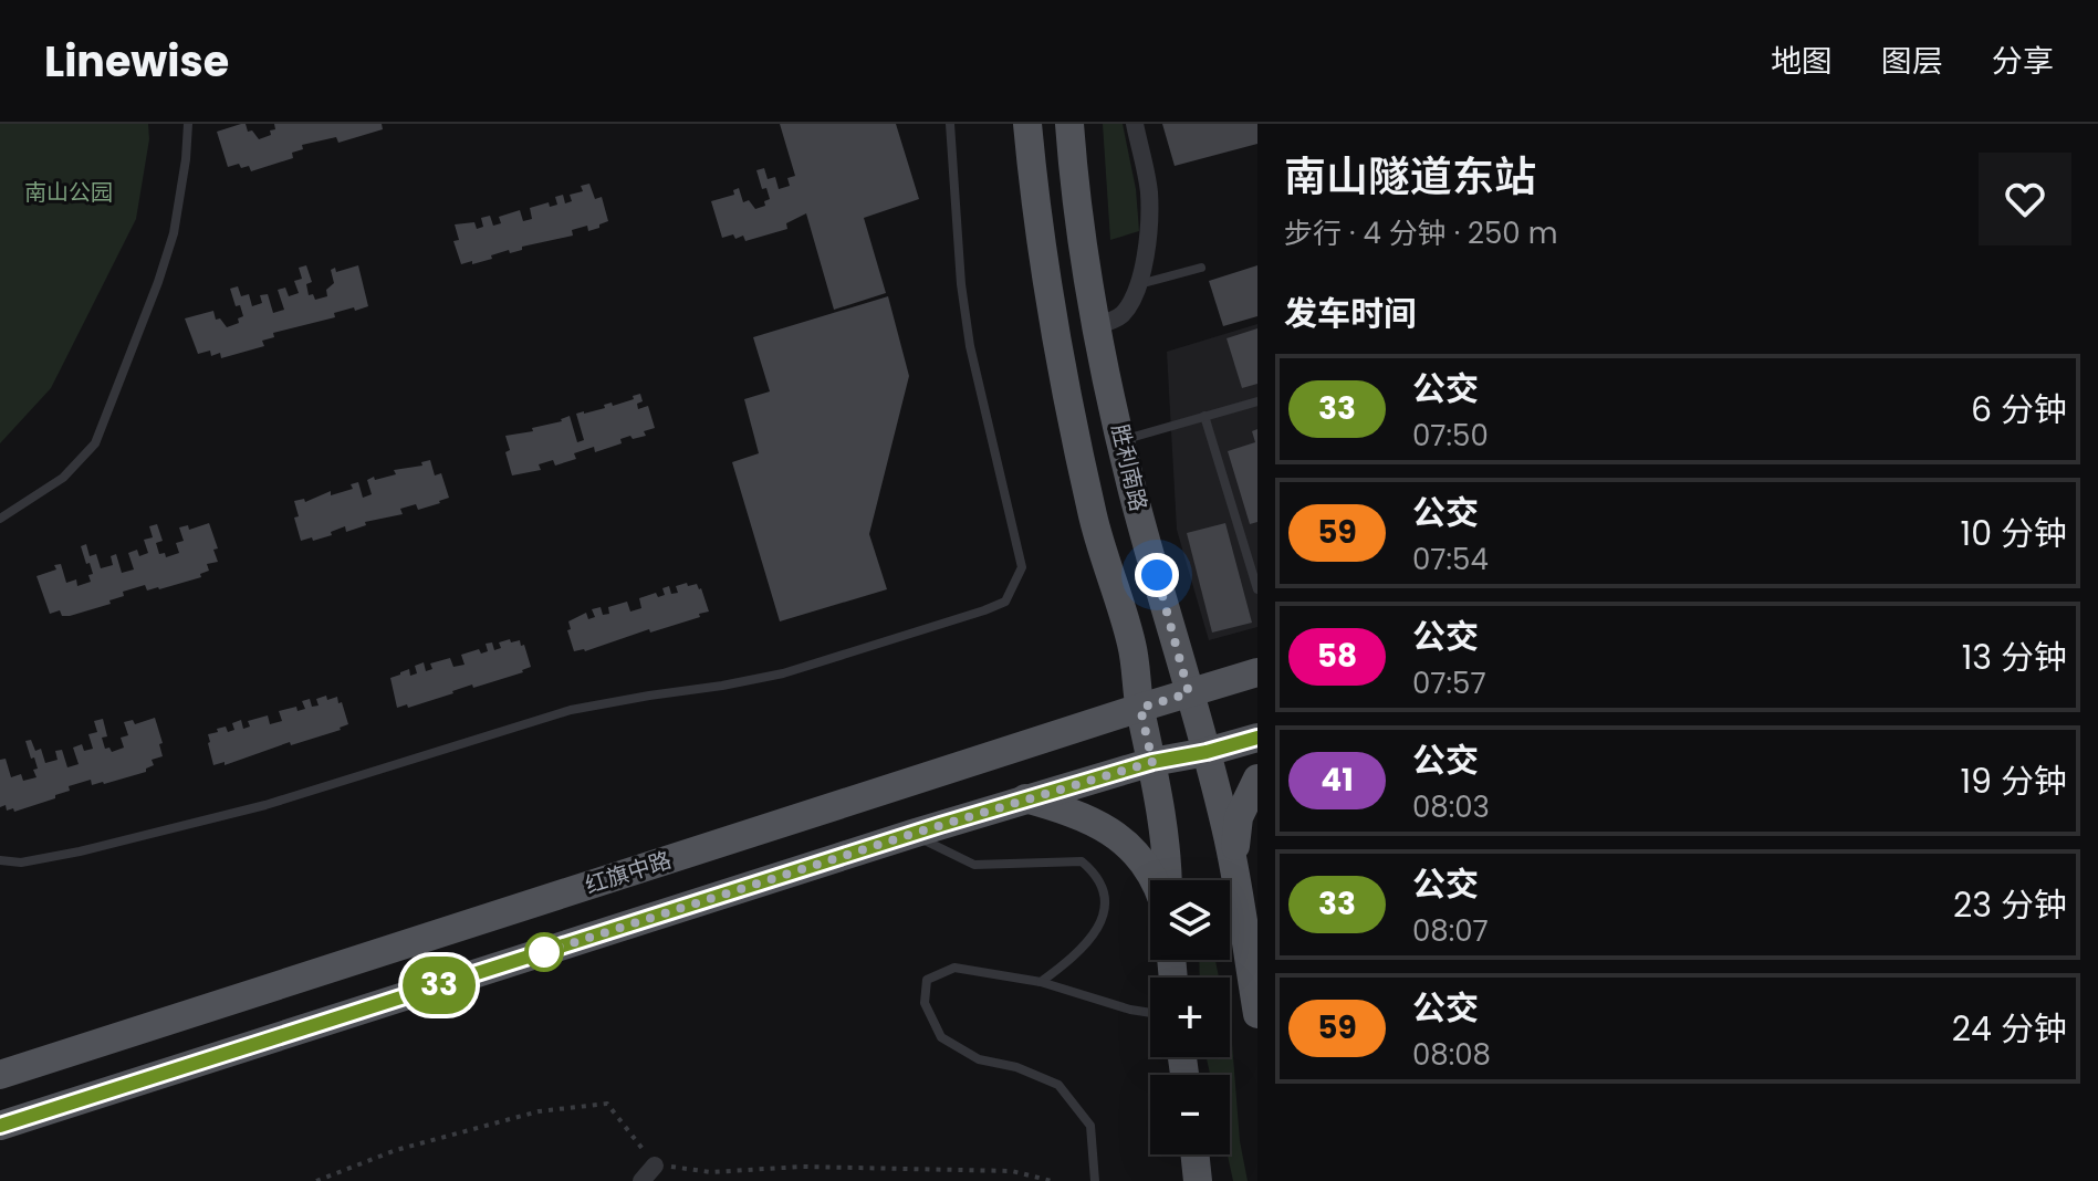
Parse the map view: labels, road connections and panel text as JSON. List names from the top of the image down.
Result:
{
  "streets": {
    "main road": ["胜利南路", "红旗中路"]
  },
  "crossings": [
    ["胜利南路", "红旗中路"]
  ],
  "parks": ["南山公园"],
  "lines": ["bus line 33"],
  "page": {
    "header": "Linewise",
    "nav": ["地图", "图层", "分享"],
    "on_map": "33",
    "heading": [
      ["南山隧道东站", "步行 · 4 分钟 · 250 m"],
      "发车时间"
    ],
    "list": [
      {
        "mark": "33",
        "name": "公交",
        "note": "07:50",
        "value": "6 分钟"
      },
      {
        "mark": "59",
        "name": "公交",
        "note": "07:54",
        "value": "10 分钟"
      },
      {
        "mark": "58",
        "name": "公交",
        "note": "07:57",
        "value": "13 分钟"
      },
      {
        "mark": "41",
        "name": "公交",
        "note": "08:03",
        "value": "19 分钟"
      },
      {
        "mark": "33",
        "name": "公交",
        "note": "08:07",
        "value": "23 分钟"
      },
      {
        "mark": "59",
        "name": "公交",
        "note": "08:08",
        "value": "24 分钟"
      }
    ],
    "map_buttons": ["+", "−"]
  }
}
